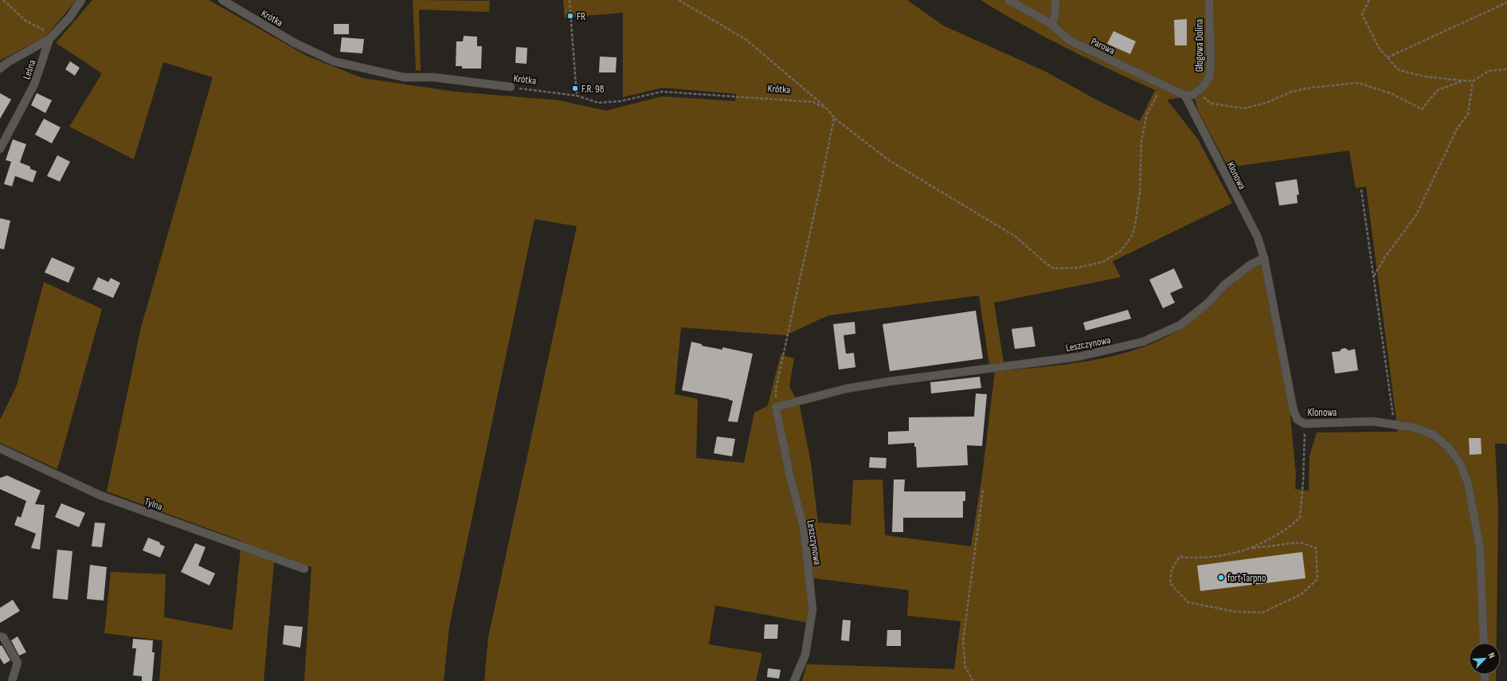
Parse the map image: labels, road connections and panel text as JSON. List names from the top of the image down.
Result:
{
  "streets": {
    "street": [
      "Krótka",
      "Parowa",
      "Głogowa Dolina",
      "Leśna",
      "Klonowa",
      "Leszczynowa",
      "Tylna"
    ]
  },
  "crossings": [
    ["Krótka", "Parowa"],
    ["Parowa", "Głogowa Dolina"],
    ["Parowa", "Klonowa"],
    ["Głogowa Dolina", "Klonowa"],
    ["Klonowa", "Leszczynowa"]
  ],
  "places": ["FR", "F.R. 98", "fort Tarpno"],
  "north": "top right"
}
